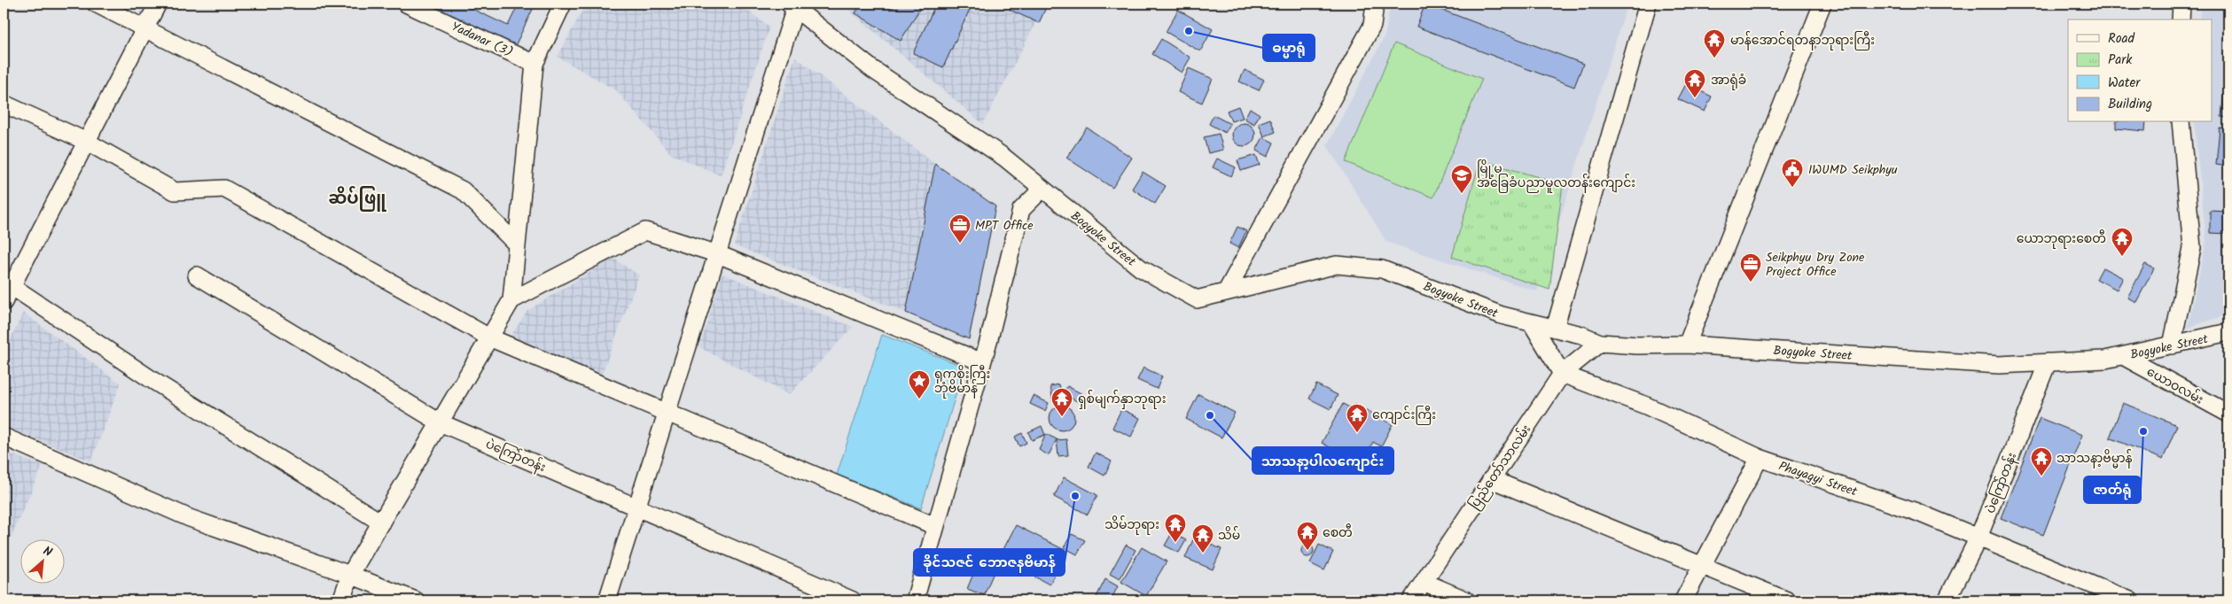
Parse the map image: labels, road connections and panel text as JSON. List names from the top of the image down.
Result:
{
  "streets": {
    "street": [
      "Yadanar (3)",
      "Bogyoke Street",
      "ယောဝလမ်း",
      "ပဲကြော်တန်း",
      "ပြည်တော်သာလမ်း",
      "Phayagyi Street"
    ]
  },
  "crossings": [
    ["Bogyoke Street", "ယောဝလမ်း"],
    ["Bogyoke Street", "ပဲကြော်တန်း"],
    ["Bogyoke Street", "ပြည်တော်သာလမ်း"],
    ["ပဲကြော်တန်း", "Phayagyi Street"],
    ["ပြည်တော်သာလမ်း", "Phayagyi Street"]
  ],
  "districts": ["ဆိပ်ဖြူ"],
  "places": {
    "other": [
      "ဓမ္မာရုံ",
      "သာသနာ့ပါလကျောင်း",
      "ဇာတ်ရုံ",
      "ခိုင်သဇင် ဘောဇနဗိမာန်"
    ],
    "temple": [
      "မာန်အောင်ရတနာဘုရားကြီး",
      "အာရုံခံ",
      "ယောဘုရားစေတီ",
      "ရှစ်မျက်နှာဘုရား",
      "ကျောင်းကြီး",
      "သာသနာ့ဗိမ္မာန်",
      "သိမ်ဘုရား",
      "စေတီ",
      "သိမ်"
    ],
    "public building": ["IWUMD Seikphyu"],
    "school or university": ["မြို့မ အခြေခံပညာမူလတန်းကျောင်း"],
    "office": ["MPT Office", "Seikphyu Dry Zone Project Office"],
    "place": ["ရုက္ခစိုးကြီး ဘုံဗိမာန်"]
  },
  "legend": [
    "Road",
    "Park",
    "Water",
    "Building"
  ],
  "north": "top right"
}
